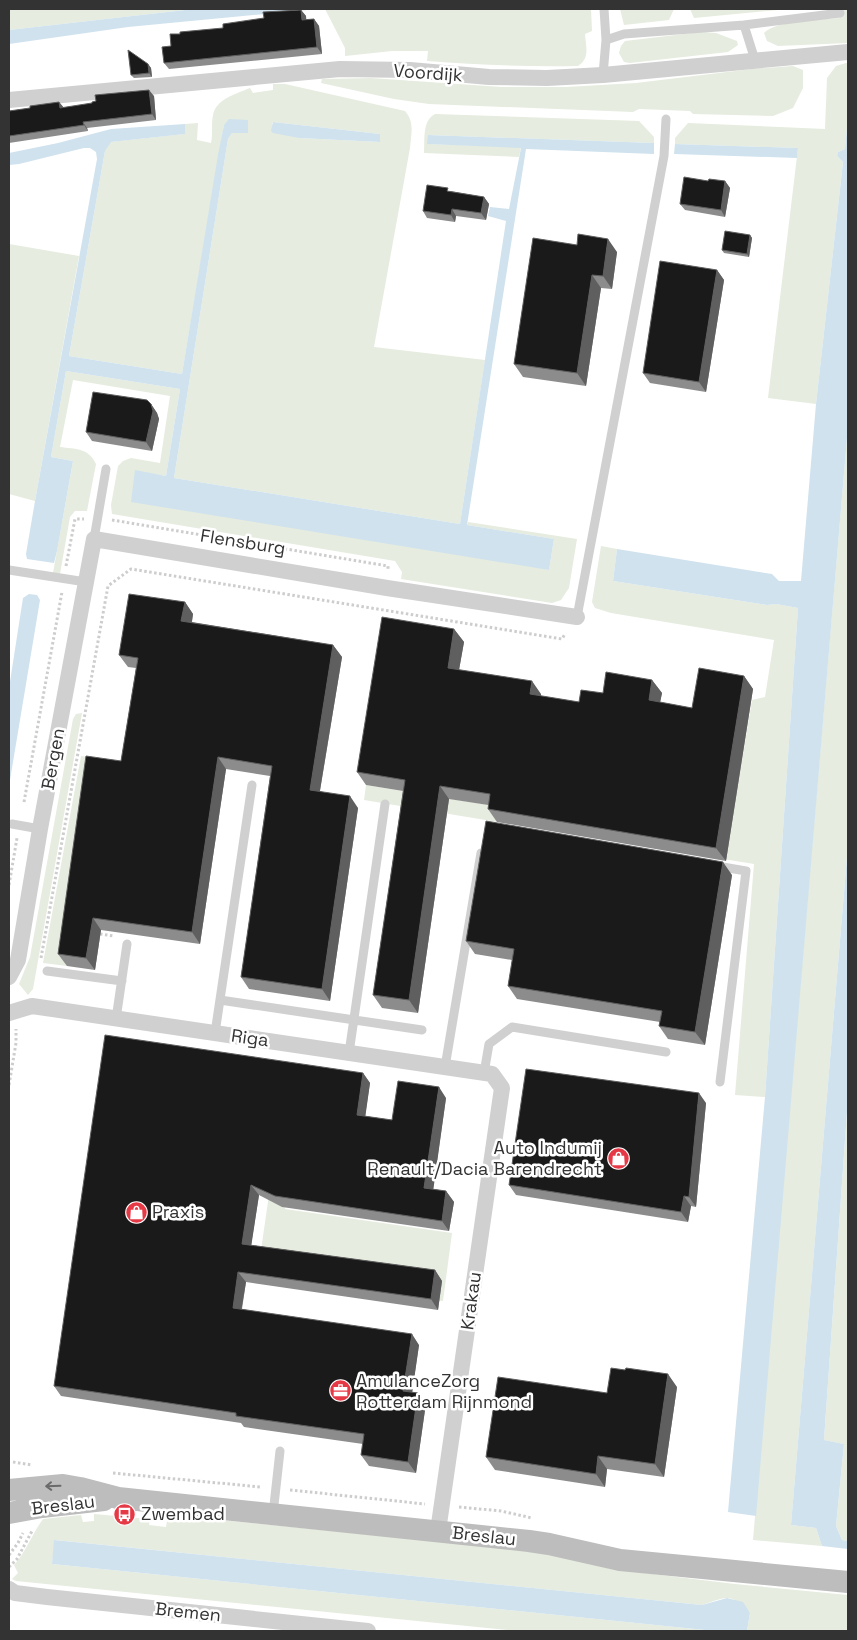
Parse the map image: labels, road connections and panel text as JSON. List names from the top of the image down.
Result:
{
  "streets": {
    "street": [
      "Voordijk",
      "Flensburg",
      "Bergen",
      "Riga",
      "Krakau",
      "Breslau",
      "Bremen"
    ]
  },
  "crossings": [
    ["Flensburg", "Bergen"],
    ["Riga", "Krakau"],
    ["Krakau", "Breslau"]
  ],
  "places": {
    "shop": ["Auto Indumij Renault/Dacia Barendrecht", "Praxis"],
    "office": ["AmulanceZorg Rotterdam Rijnmond"],
    "bus stop": ["Zwembad"]
  }
}
